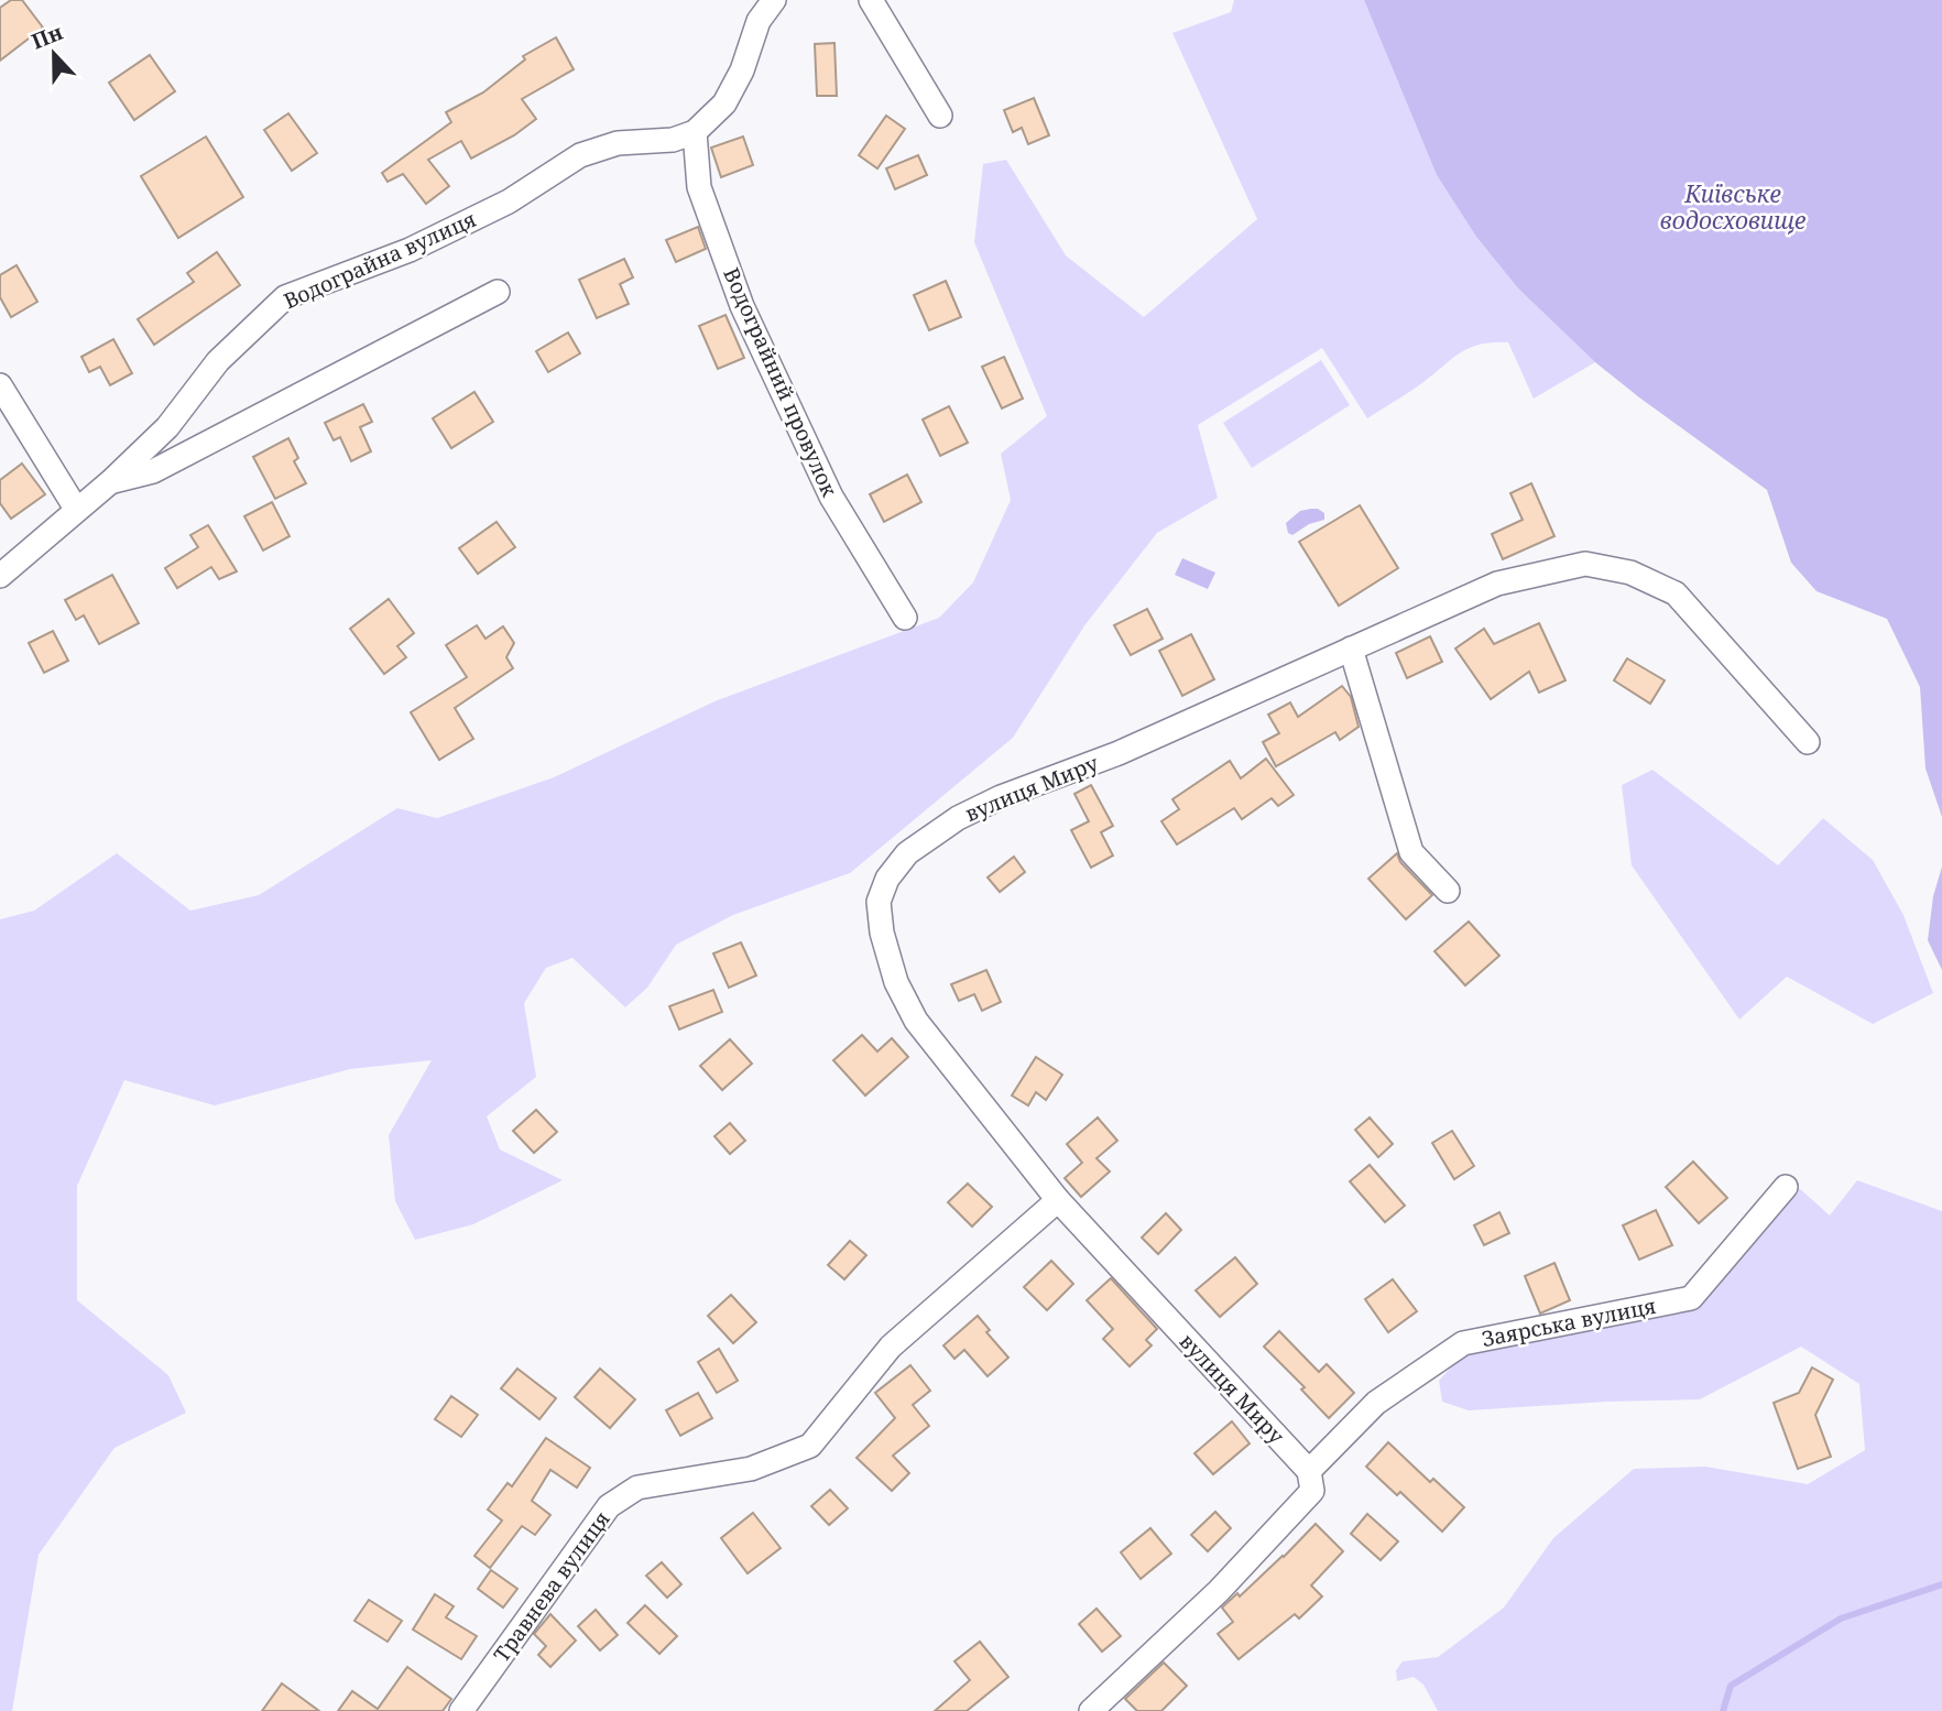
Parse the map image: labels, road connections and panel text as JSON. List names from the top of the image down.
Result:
{
  "streets": {
    "street": [
      "Водограйна вулиця",
      "Водограйний провулок",
      "вулиця Миру",
      "Заярська вулиця",
      "Травнева вулиця"
    ]
  },
  "crossings": [
    ["Водограйна вулиця", "Водограйний провулок"],
    ["вулиця Миру", "Заярська вулиця"],
    ["вулиця Миру", "Травнева вулиця"]
  ],
  "water": ["Київське водосховище"],
  "north": "top"
}
